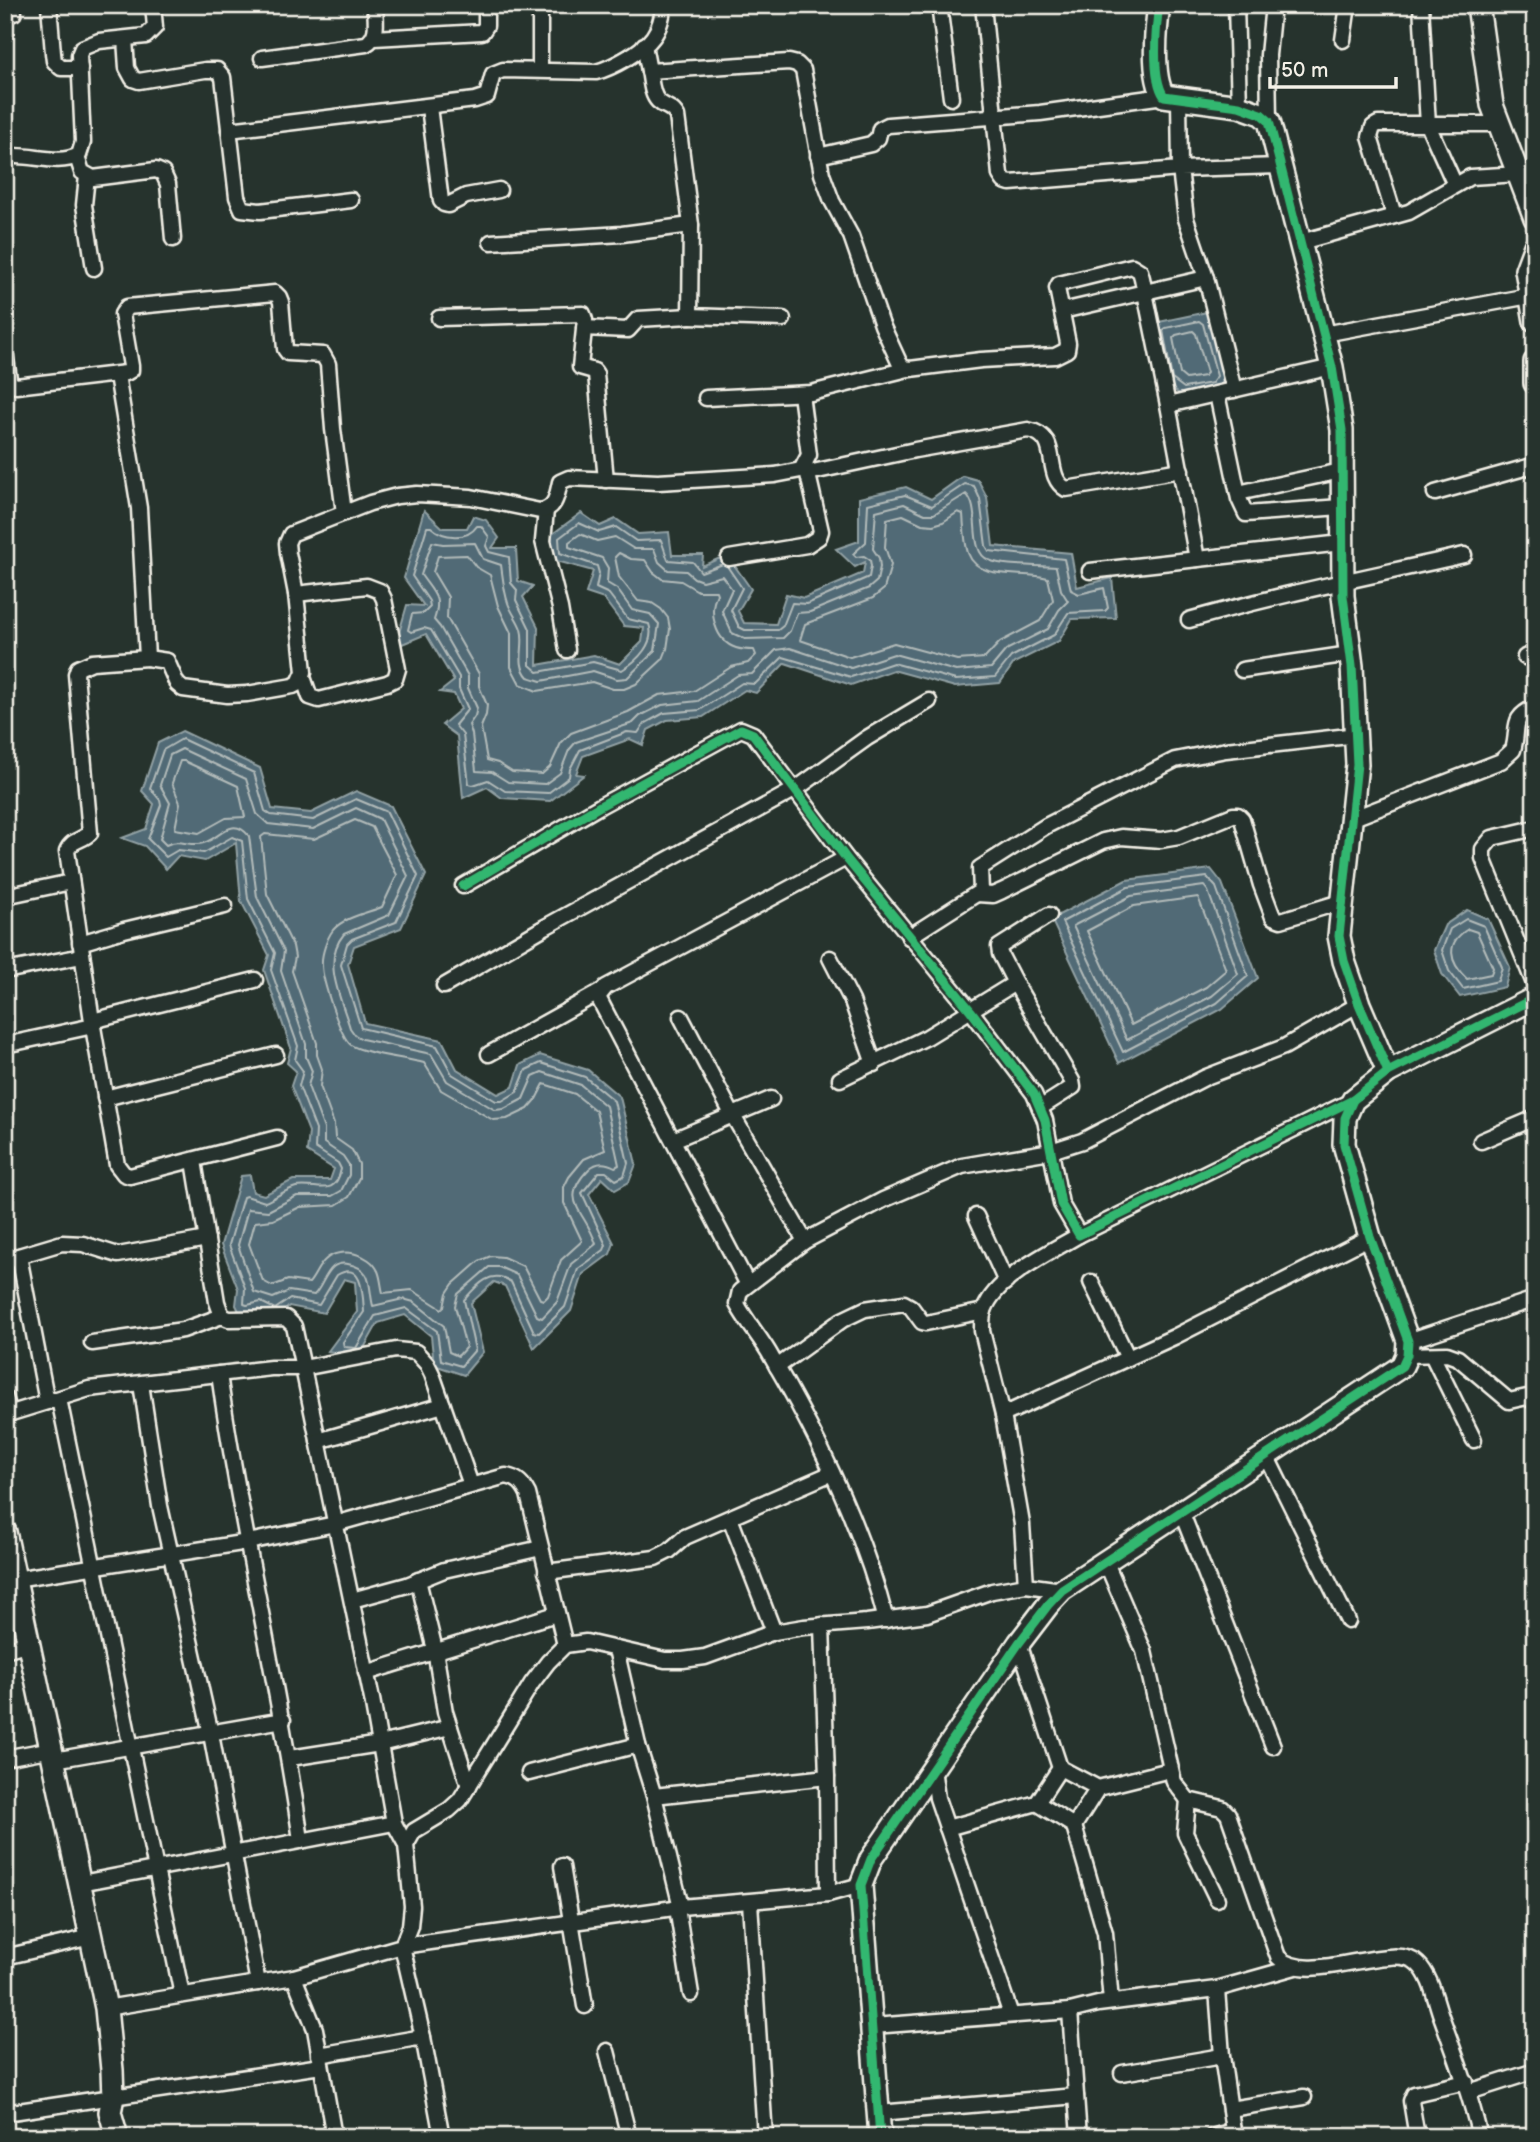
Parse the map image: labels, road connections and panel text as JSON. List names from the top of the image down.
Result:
{
  "scale_bar": "50 m"
}
